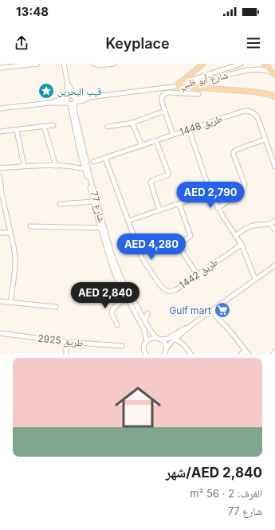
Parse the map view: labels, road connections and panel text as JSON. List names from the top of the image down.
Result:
{
  "streets": {
    "street": [
      "شارع أبو ظبي",
      "طريق 1448",
      "شارع 77",
      "طريق 1442",
      "طريق 2925"
    ]
  },
  "crossings": [
    ["شارع أبو ظبي", "شارع 77"],
    ["طريق 1448", "شارع 77"],
    ["طريق 1448", "طريق 1442"]
  ],
  "places": {
    "place": ["ڤيب البحرين"],
    "supermarket": ["Gulf mart"]
  },
  "page": {
    "status": "13:48",
    "header": "Keyplace",
    "price": ["AED 2,790", "AED 4,280", "AED 2,840"],
    "list": [
      {
        "name": "AED 2,840/شهر",
        "note": "الغرف: 2 · 56 m² · شارع 77"
      }
    ]
  }
}
